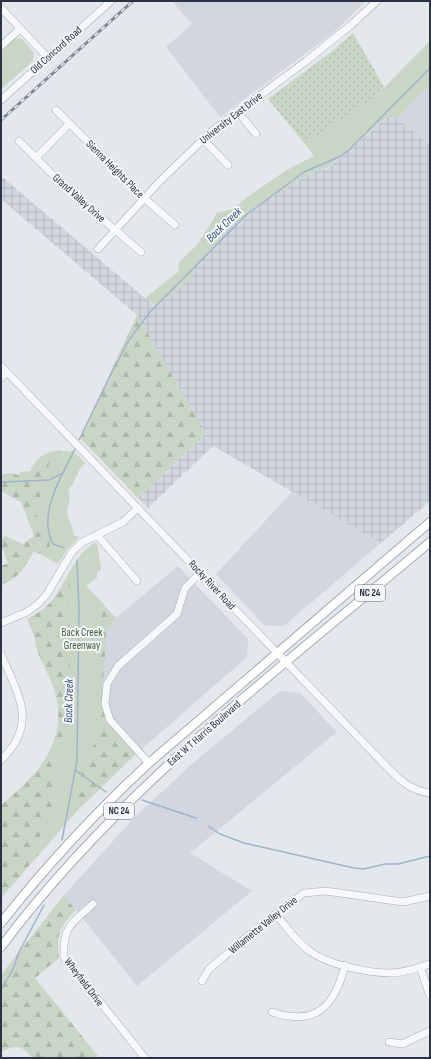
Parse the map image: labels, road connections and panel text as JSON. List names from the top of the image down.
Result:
{
  "streets": {
    "main road": ["NC 24", "East W T Harris Boulevard"],
    "street": [
      "Old Concord Road",
      "University East Drive",
      "Sienna Heights Place",
      "Grand Valley Drive",
      "Rocky River Road",
      "Willamette Valley Drive",
      "Wheyfield Drive"
    ]
  },
  "crossings": [
    ["University East Drive", "Sienna Heights Place"],
    ["University East Drive", "Grand Valley Drive"],
    ["Rocky River Road", "East W T Harris Boulevard"]
  ],
  "water": ["Back Creek"],
  "parks": ["Back Creek Greenway"]
}
